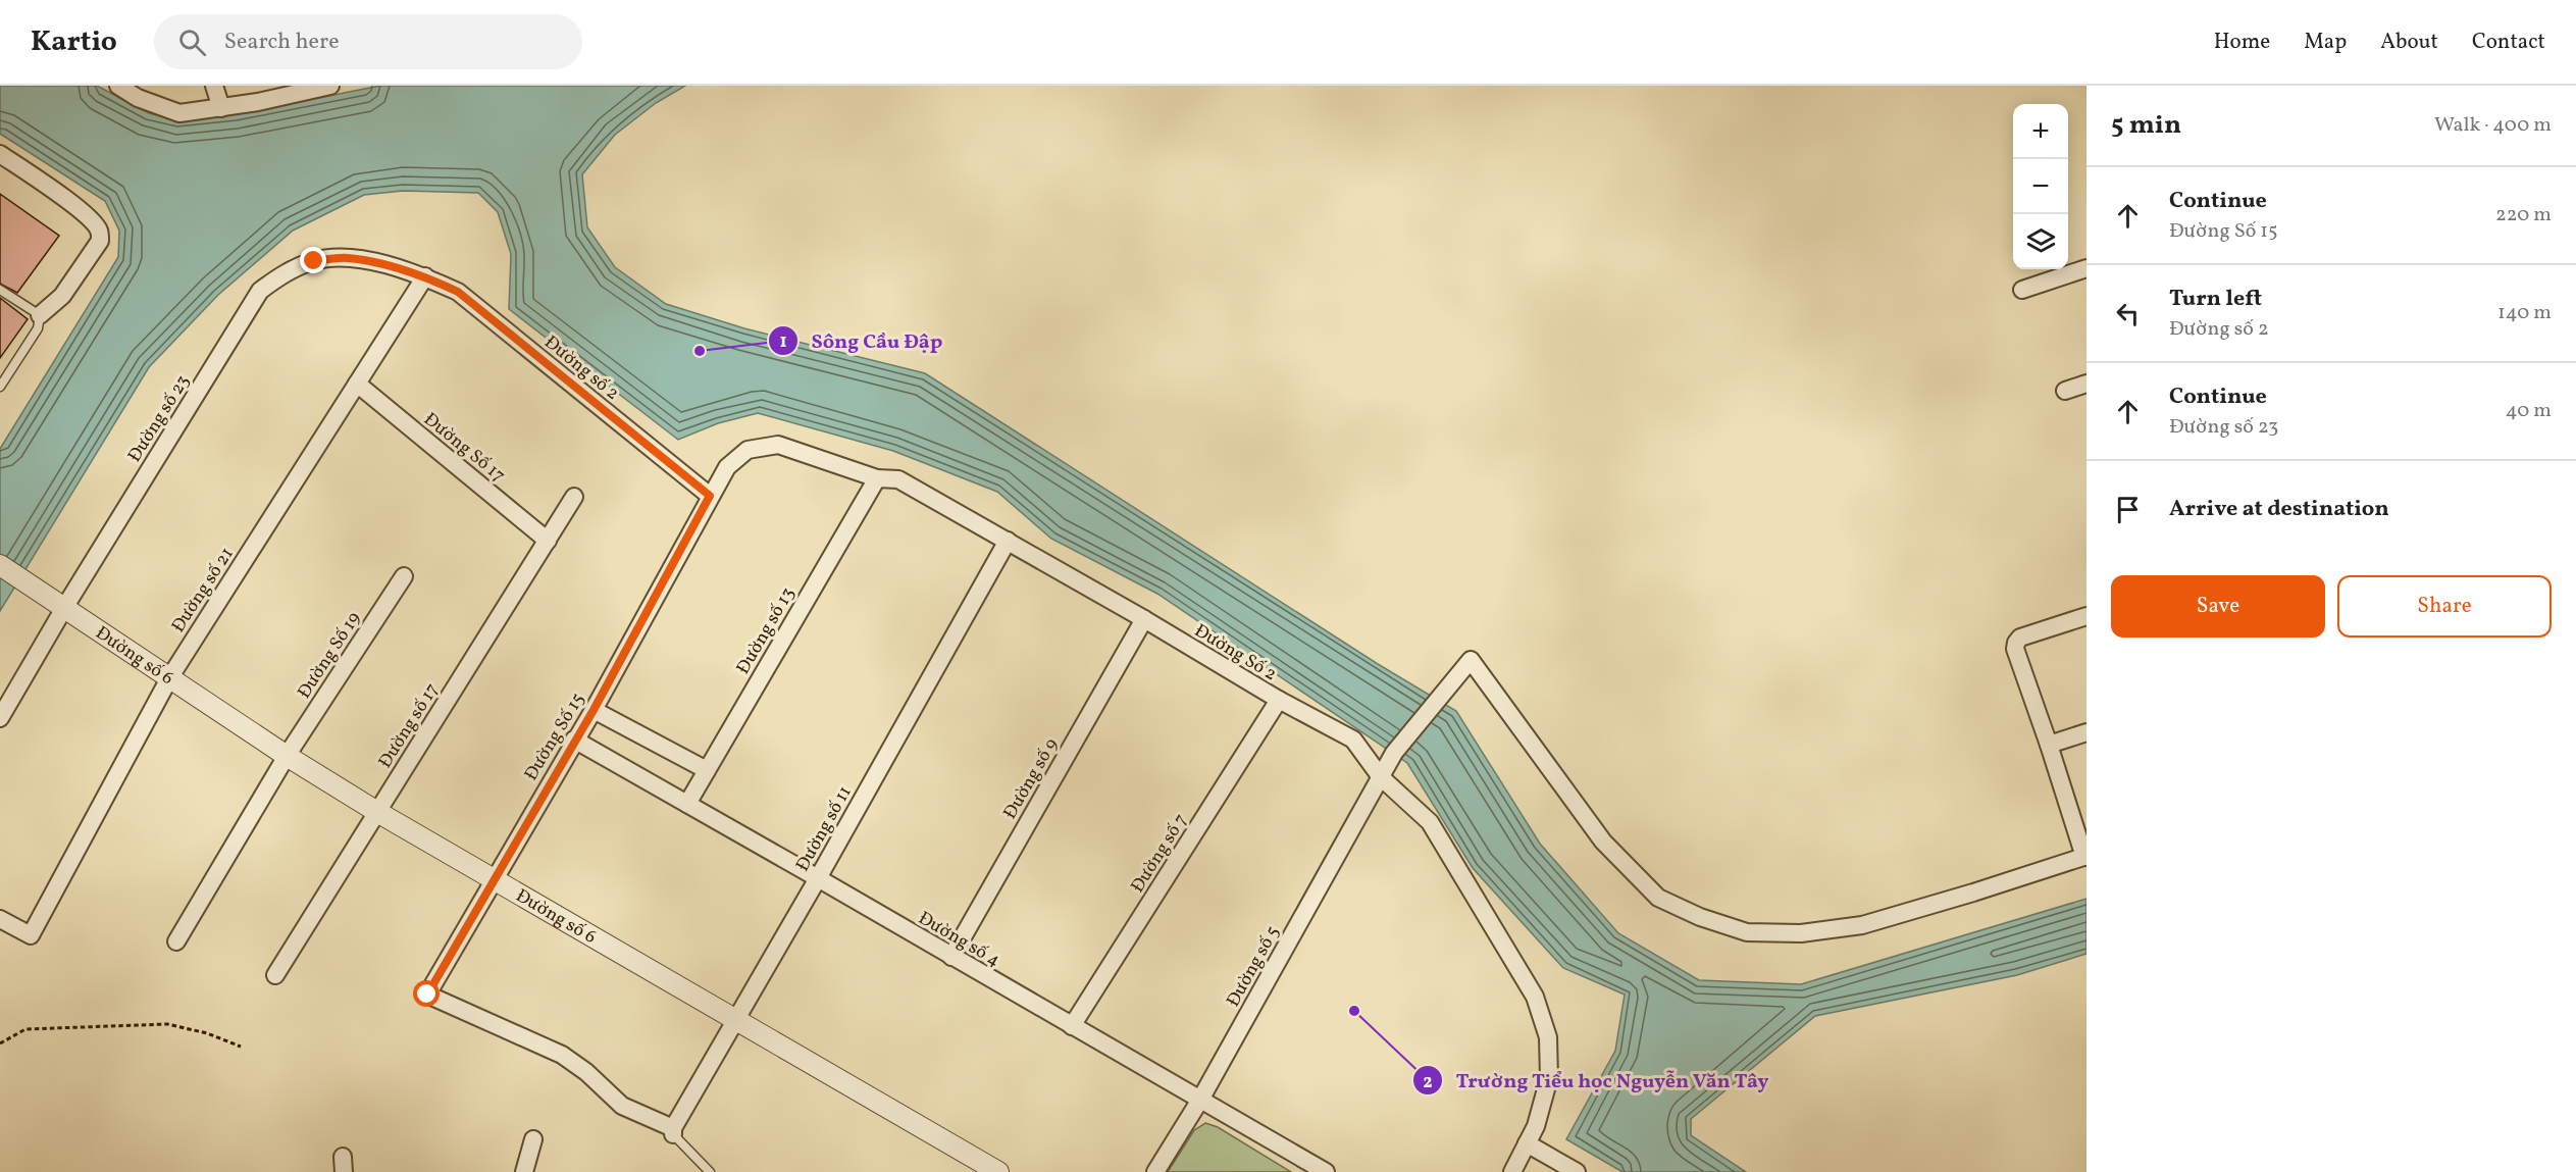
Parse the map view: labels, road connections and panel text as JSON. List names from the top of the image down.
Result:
{
  "streets": {
    "street": [
      "Đường số 2",
      "Đường số 23",
      "Đường Số 17",
      "Đường số 21",
      "Đường số 13",
      "Đường Số 2",
      "Đường số 6",
      "Đường Số 19",
      "Đường số 17",
      "Đường Số 15",
      "Đường số 9",
      "Đường số 11",
      "Đường số 7",
      "Đường số 4",
      "Đường số 5"
    ]
  },
  "crossings": [
    ["Đường số 2", "Đường số 23"],
    ["Đường số 2", "Đường số 21"],
    ["Đường số 2", "Đường Số 2"],
    ["Đường số 2", "Đường Số 15"],
    ["Đường số 23", "Đường số 21"],
    ["Đường số 23", "Đường số 6"],
    ["Đường Số 17", "Đường số 21"],
    ["Đường Số 17", "Đường số 17"],
    ["Đường số 21", "Đường số 6"],
    ["Đường số 13", "Đường Số 2"],
    ["Đường số 13", "Đường số 4"],
    ["Đường Số 2", "Đường Số 15"],
    ["Đường Số 2", "Đường số 9"],
    ["Đường Số 2", "Đường số 11"],
    ["Đường Số 2", "Đường số 7"],
    ["Đường Số 2", "Đường số 5"],
    ["Đường số 6", "Đường Số 19"],
    ["Đường số 6", "Đường số 17"],
    ["Đường số 6", "Đường Số 15"],
    ["Đường số 6", "Đường số 11"],
    ["Đường Số 15", "Đường số 11"],
    ["Đường Số 15", "Đường số 4"],
    ["Đường số 9", "Đường số 4"],
    ["Đường số 11", "Đường số 4"],
    ["Đường số 7", "Đường số 4"],
    ["Đường số 4", "Đường số 5"]
  ],
  "places": ["Sông Cầu Đập", "Trường Tiểu học Nguyễn Văn Tây"],
  "page": {
    "header": "Kartio",
    "search": "Search here",
    "nav": [
      "Home",
      "Map",
      "About",
      "Contact"
    ],
    "heading": ["5 min", "Walk · 400 m"],
    "map_buttons": ["+", "−"],
    "list": [
      ["Continue", "Đường Số 15", "220 m"],
      ["Turn left", "Đường số 2", "140 m"],
      ["Continue", "Đường số 23", "40 m"],
      "Arrive at destination"
    ],
    "buttons": ["Save", "Share"]
  }
}
